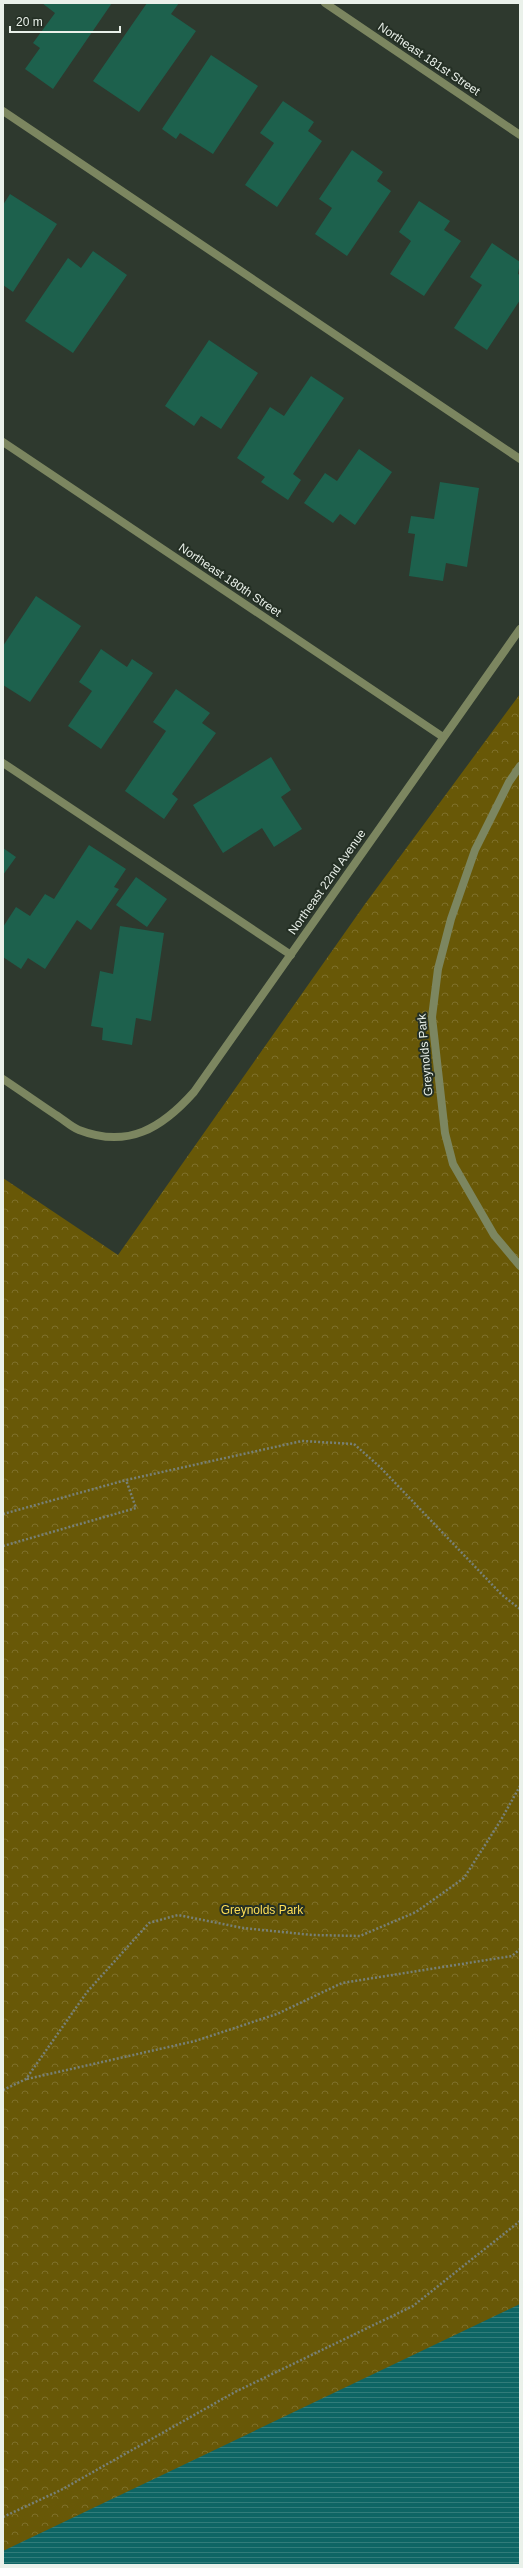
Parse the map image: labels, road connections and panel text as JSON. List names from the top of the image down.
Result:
{
  "streets": {
    "street": [
      "Northeast 181st Street",
      "Northeast 180th Street",
      "Northeast 22nd Avenue",
      "Greynolds Park"
    ]
  },
  "crossings": [
    ["Northeast 180th Street", "Northeast 22nd Avenue"]
  ],
  "parks": ["Greynolds Park"],
  "scale_bar": "20 m"
}
